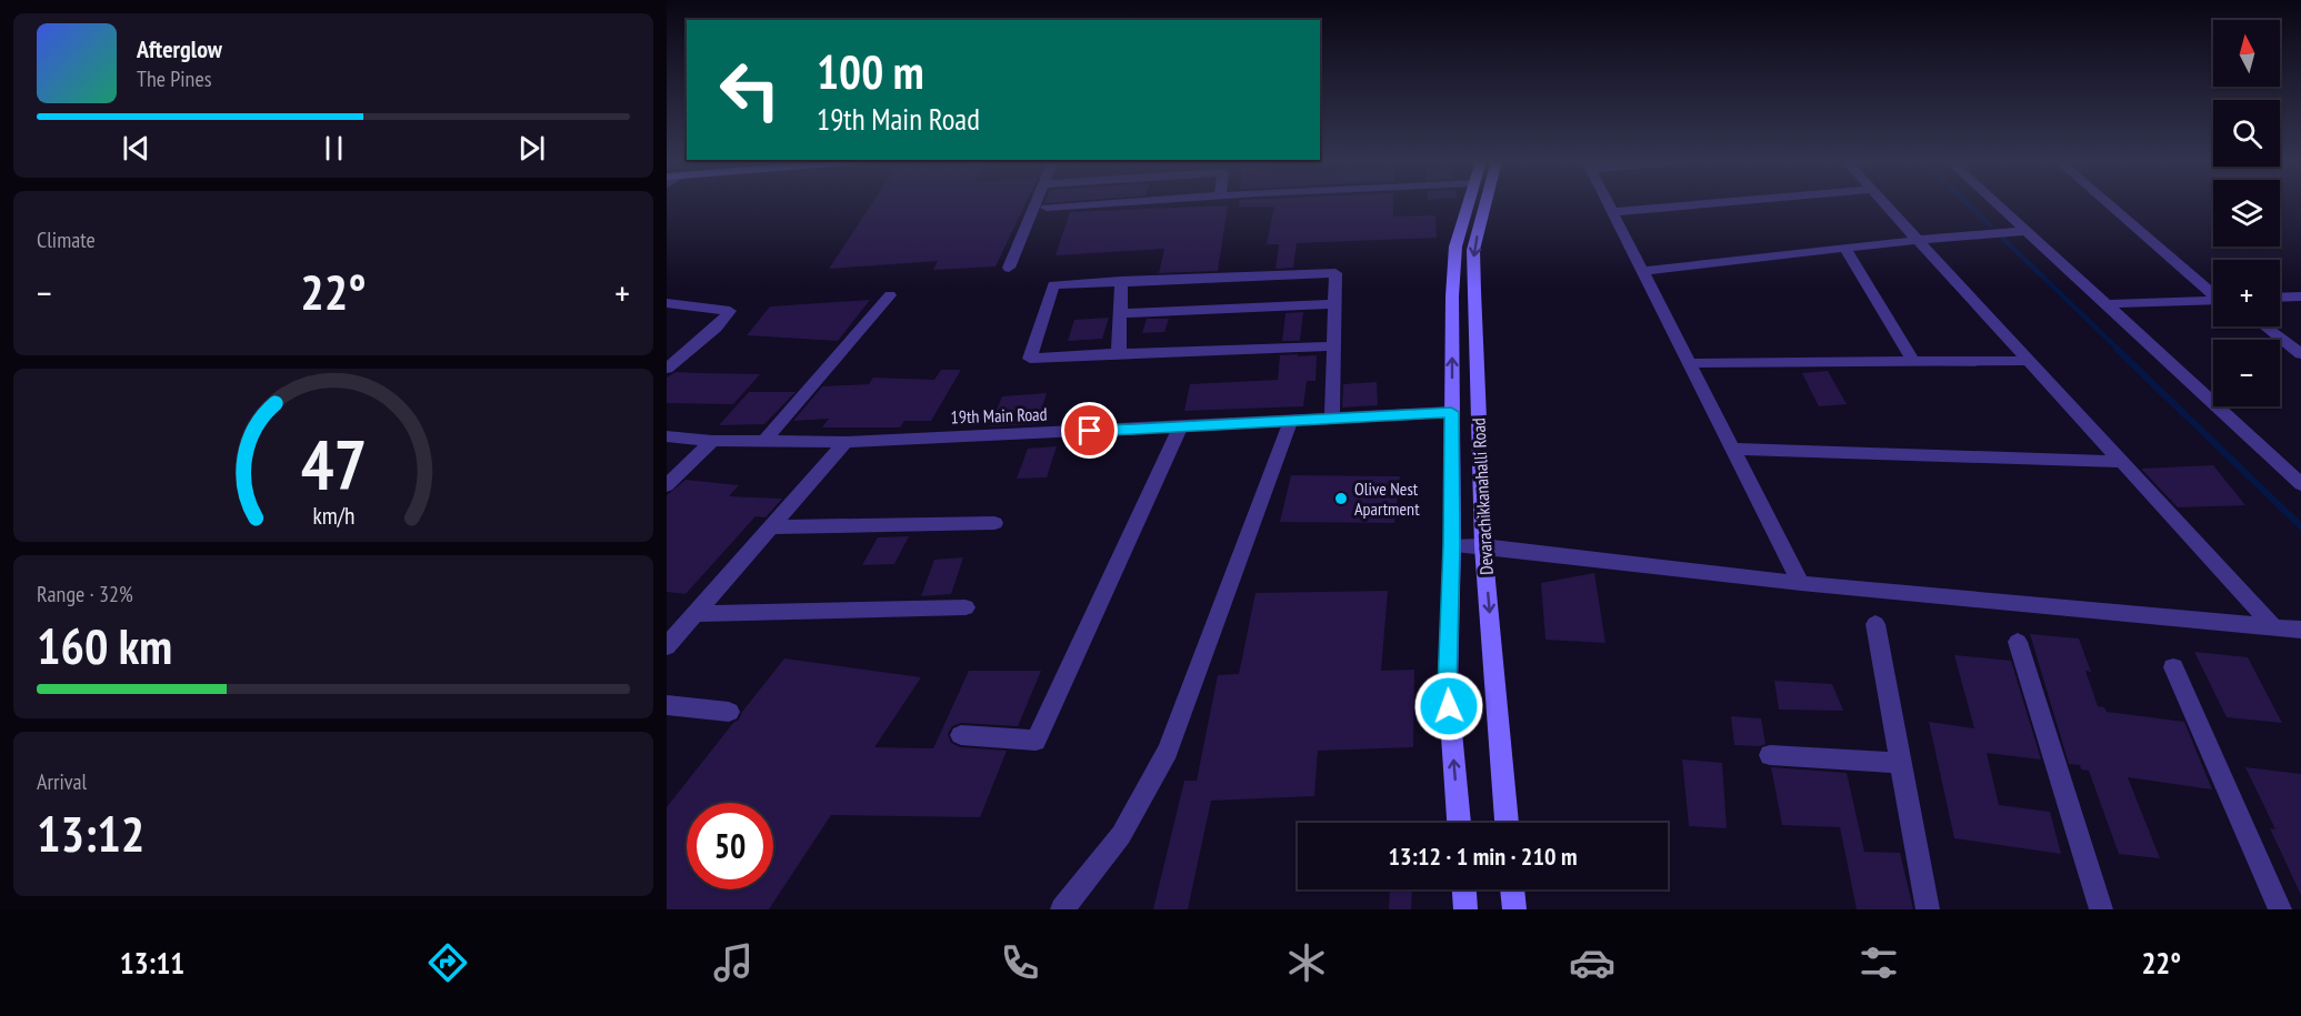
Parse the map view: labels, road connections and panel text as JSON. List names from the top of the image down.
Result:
{
  "streets": {
    "main road": ["Devarachikkanahalli Road"],
    "street": ["19th Main Road"]
  },
  "crossings": [
    ["19th Main Road", "Devarachikkanahalli Road"]
  ],
  "places": ["Olive Nest Apartment"],
  "north": "top",
  "page": {
    "map_buttons": ["+", "−"],
    "turn": ["100 m", "19th Main Road"],
    "song": ["Afterglow", "The Pines"],
    "tile": [
      "Climate",
      ["Range · 32%", "160 km"],
      ["Arrival", "13:12"]
    ],
    "heat": ["−", "22°", "+"],
    "limit": "50",
    "trip": "13:12 · 1 min · 210 m",
    "tabs": ["13:11", "22°"],
    "gauge": ["47", "km/h"]
  }
}
